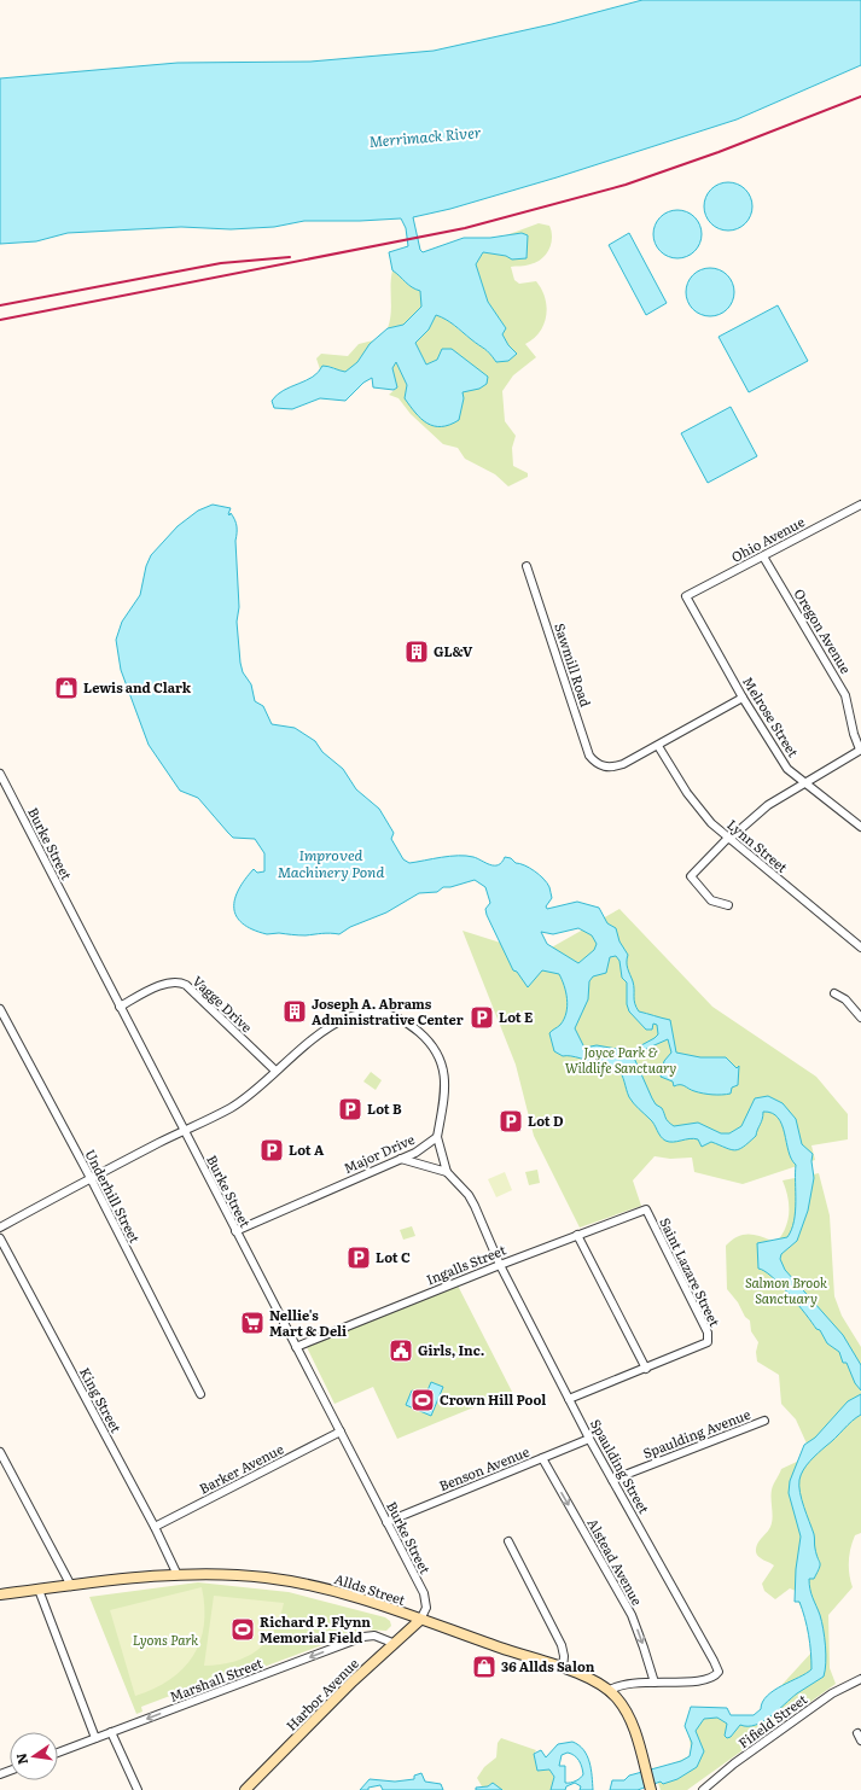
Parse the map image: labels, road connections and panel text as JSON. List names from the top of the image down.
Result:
{
  "streets": {
    "street": [
      "Ohio Avenue",
      "Oregon Avenue",
      "Sawmill Road",
      "Melrose Street",
      "Burke Street",
      "Lynn Street",
      "Vagge Drive",
      "Major Drive",
      "Underhill Street",
      "Ingalls Street",
      "Saint Lazare Street",
      "King Street",
      "Spaulding Avenue",
      "Spaulding Street",
      "Barker Avenue",
      "Benson Avenue",
      "Alstead Avenue",
      "Allds Street",
      "Marshall Street",
      "Harbor Avenue",
      "Fifield Street"
    ]
  },
  "crossings": [
    ["Ohio Avenue", "Oregon Avenue"],
    ["Ohio Avenue", "Melrose Street"],
    ["Sawmill Road", "Lynn Street"],
    ["Burke Street", "Vagge Drive"],
    ["Burke Street", "Major Drive"],
    ["Burke Street", "Ingalls Street"],
    ["Burke Street", "Barker Avenue"],
    ["Burke Street", "Benson Avenue"],
    ["Burke Street", "Allds Street"],
    ["Burke Street", "Harbor Avenue"],
    ["Major Drive", "Spaulding Street"],
    ["Ingalls Street", "Saint Lazare Street"],
    ["Ingalls Street", "Spaulding Street"],
    ["Saint Lazare Street", "Spaulding Street"],
    ["King Street", "Barker Avenue"],
    ["King Street", "Allds Street"],
    ["Spaulding Avenue", "Spaulding Street"],
    ["Spaulding Street", "Benson Avenue"],
    ["Spaulding Street", "Alstead Avenue"],
    ["Spaulding Street", "Allds Street"],
    ["Benson Avenue", "Alstead Avenue"],
    ["Allds Street", "Harbor Avenue"],
    ["Marshall Street", "Harbor Avenue"]
  ],
  "one_way": ["Alstead Avenue", "Marshall Street"],
  "water": ["Merrimack River", "Improved Machinery Pond"],
  "parks": ["Joyce Park & Wildlife Sanctuary", "Salmon Brook Sanctuary", "Lyons Park"],
  "places": {
    "building": ["GL&V", "Joseph A. Abrams Administrative Center"],
    "shop": ["Lewis and Clark", "36 Allds Salon"],
    "parking": [
      "Lot E",
      "Lot B",
      "Lot D",
      "Lot A",
      "Lot C"
    ],
    "supermarket": ["Nellie's Mart & Deli"],
    "public building": ["Girls, Inc."],
    "sports": ["Crown Hill Pool", "Richard P. Flynn Memorial Field"]
  },
  "north": "left"
}
